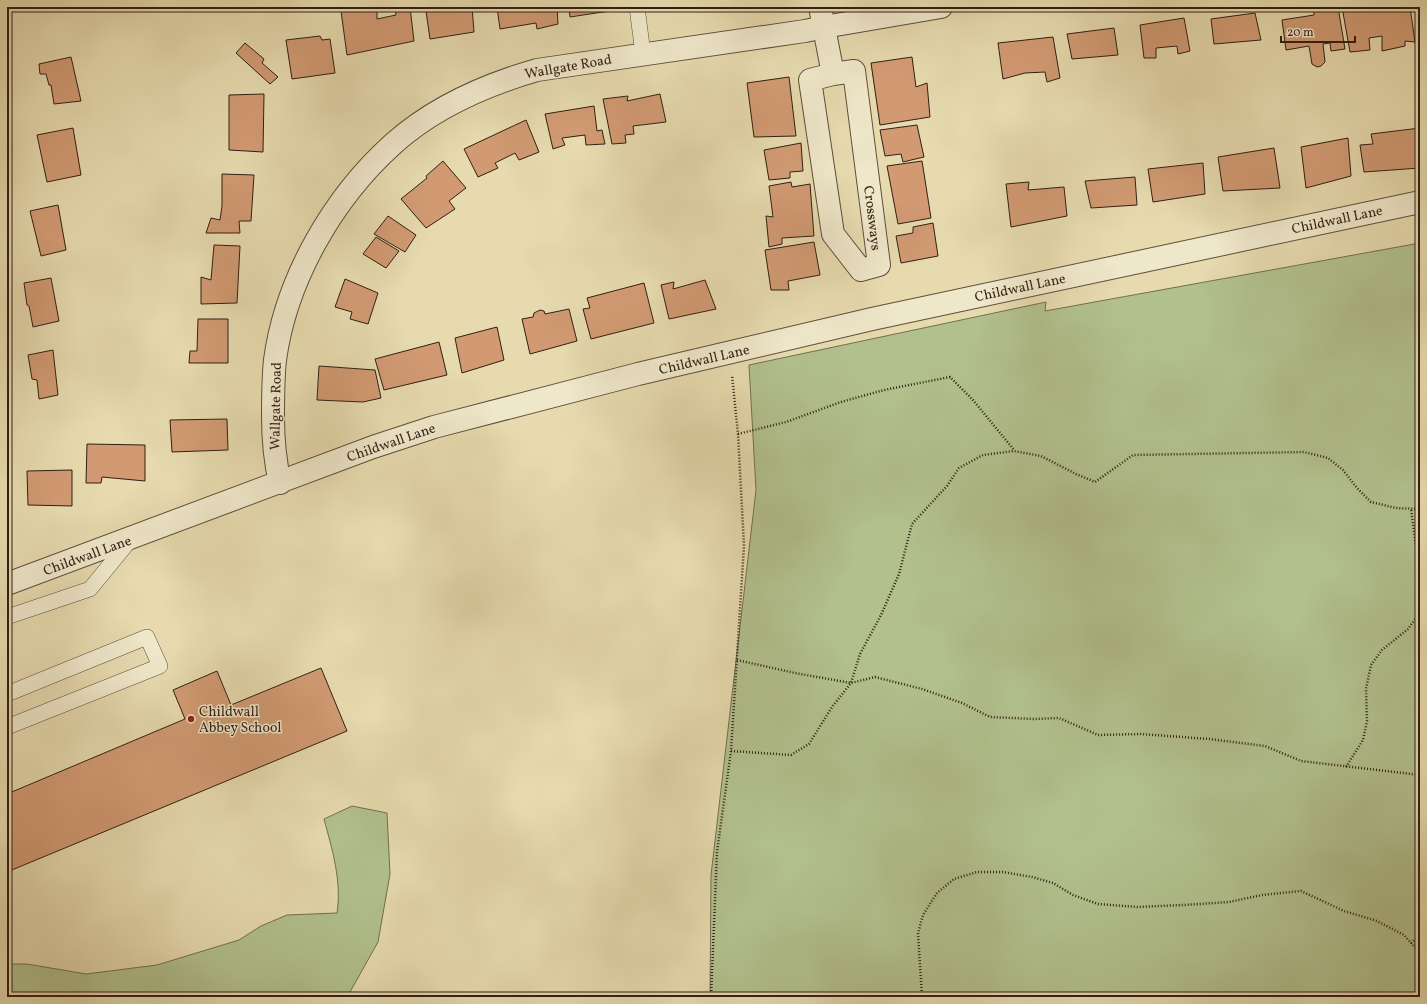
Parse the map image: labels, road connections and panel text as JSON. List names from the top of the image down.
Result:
{
  "streets": {
    "street": ["Wallgate Road", "Crossways", "Childwall Lane"]
  },
  "crossings": [
    ["Wallgate Road", "Childwall Lane"]
  ],
  "places": ["Childwall Abbey School"],
  "scale_bar": "20 m"
}
